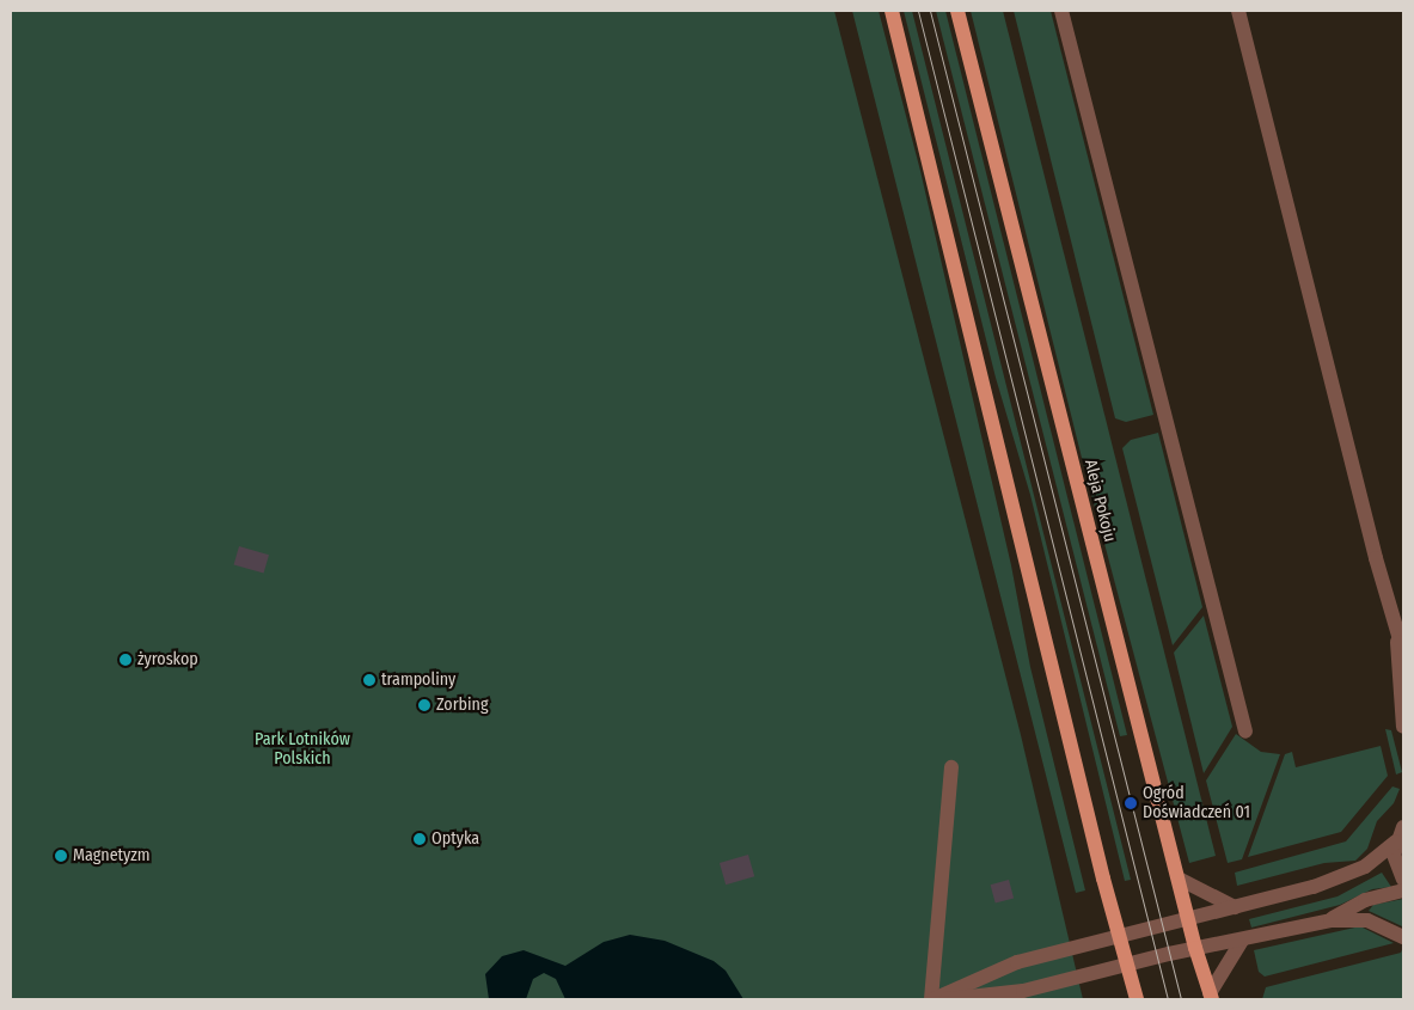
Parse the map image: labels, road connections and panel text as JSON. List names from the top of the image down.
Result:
{
  "streets": {
    "main road": ["Aleja Pokoju"]
  },
  "parks": ["Park Lotników Polskich"],
  "places": [
    "żyroskop",
    "trampoliny",
    "Zorbing",
    "Ogród Doświadczeń 01",
    "Optyka",
    "Magnetyzm"
  ]
}
